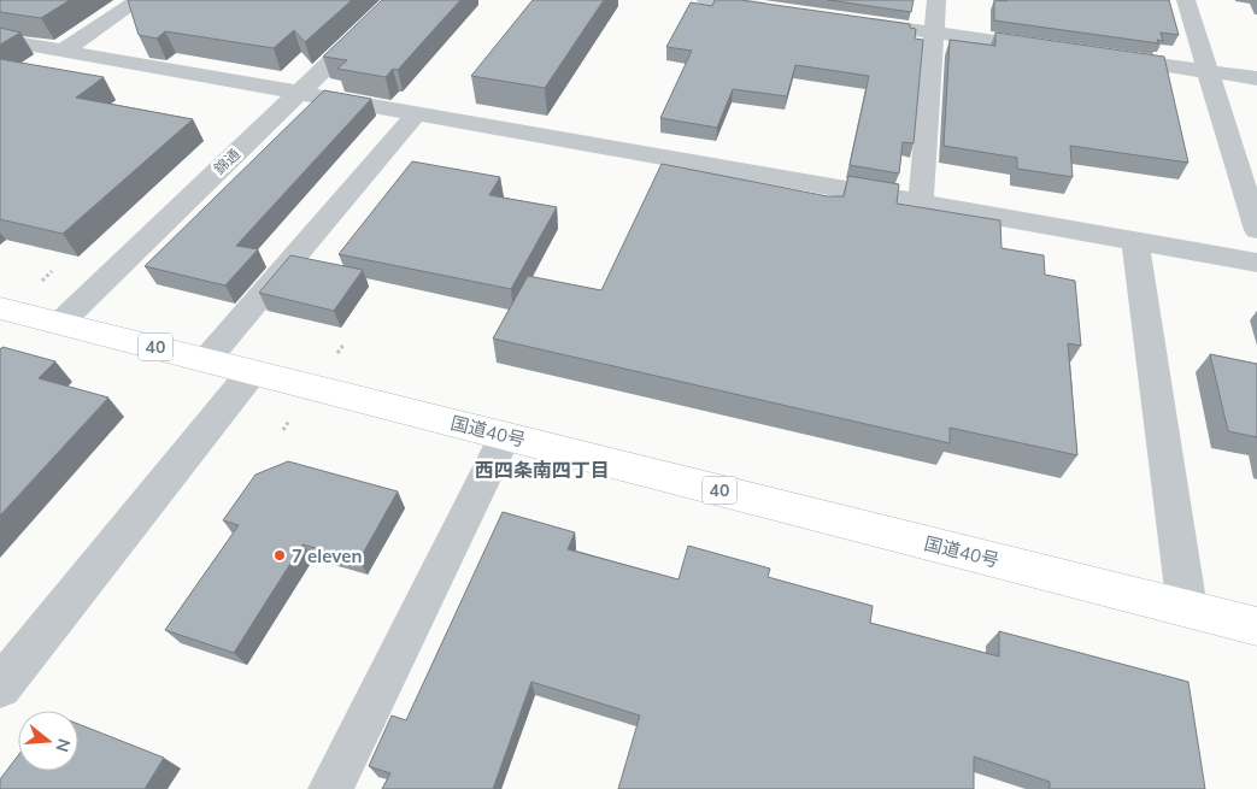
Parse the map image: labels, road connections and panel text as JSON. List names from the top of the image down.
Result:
{
  "streets": {
    "highway": ["40", "国道40号"],
    "street": ["錦通"]
  },
  "crossings": [
    ["錦通", "国道40号"]
  ],
  "districts": ["西四条南四丁目"],
  "places": ["7 eleven"],
  "north": "right"
}
